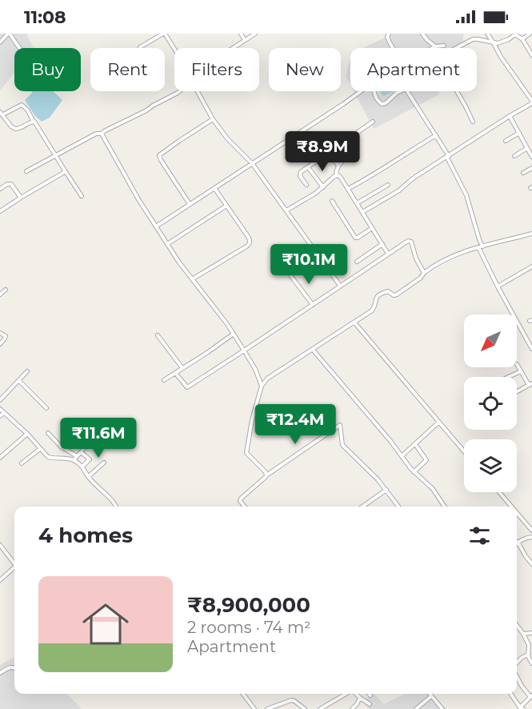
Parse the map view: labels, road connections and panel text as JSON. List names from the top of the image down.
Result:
{
  "north": "bottom left",
  "page": {
    "status": "11:08",
    "chip": [
      "Buy",
      "Rent",
      "Filters",
      "New",
      "Apartment"
    ],
    "price": [
      "₹8.9M",
      "₹10.1M",
      "₹12.4M",
      "₹11.6M"
    ],
    "heading": "4 homes",
    "list": [
      {
        "name": "₹8,900,000",
        "note": "2 rooms · 74 m² · Apartment"
      }
    ]
  }
}
